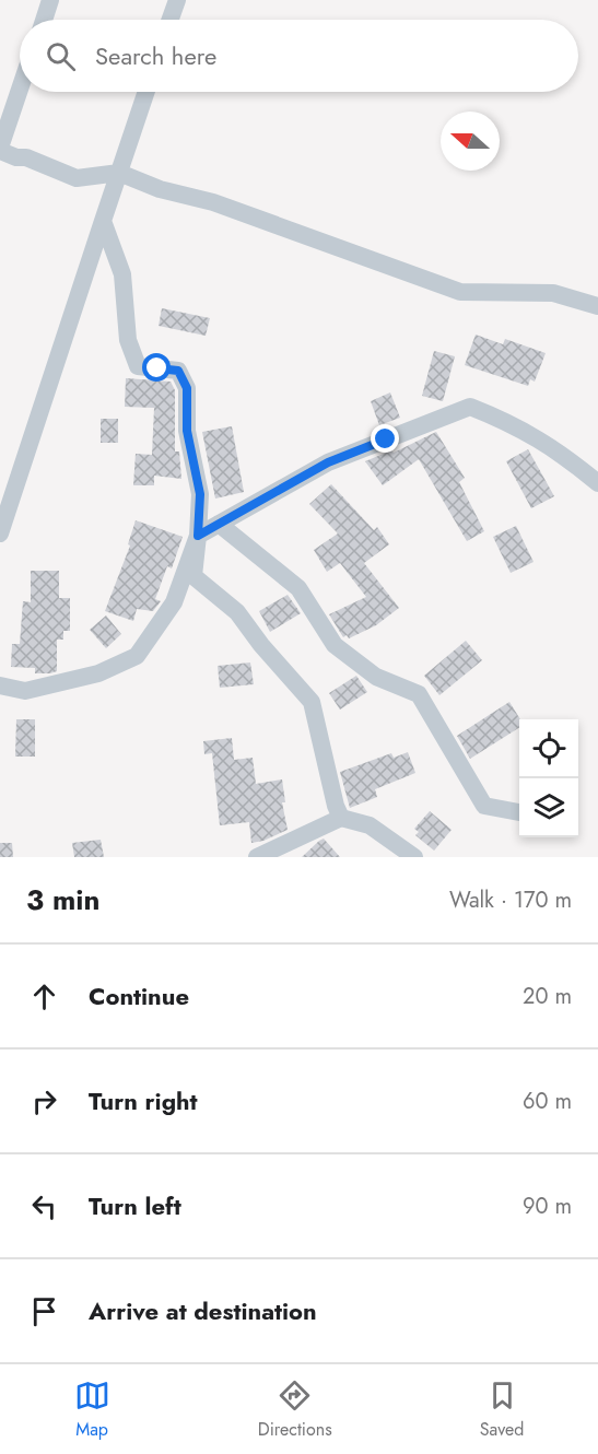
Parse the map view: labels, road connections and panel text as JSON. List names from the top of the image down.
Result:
{
  "north": "left",
  "page": {
    "search": "Search here",
    "heading": ["3 min", "Walk · 170 m"],
    "list": [
      ["Continue", "20 m"],
      ["Turn right", "60 m"],
      ["Turn left", "90 m"],
      "Arrive at destination"
    ],
    "nav": ["Map", "Directions", "Saved"]
  }
}
